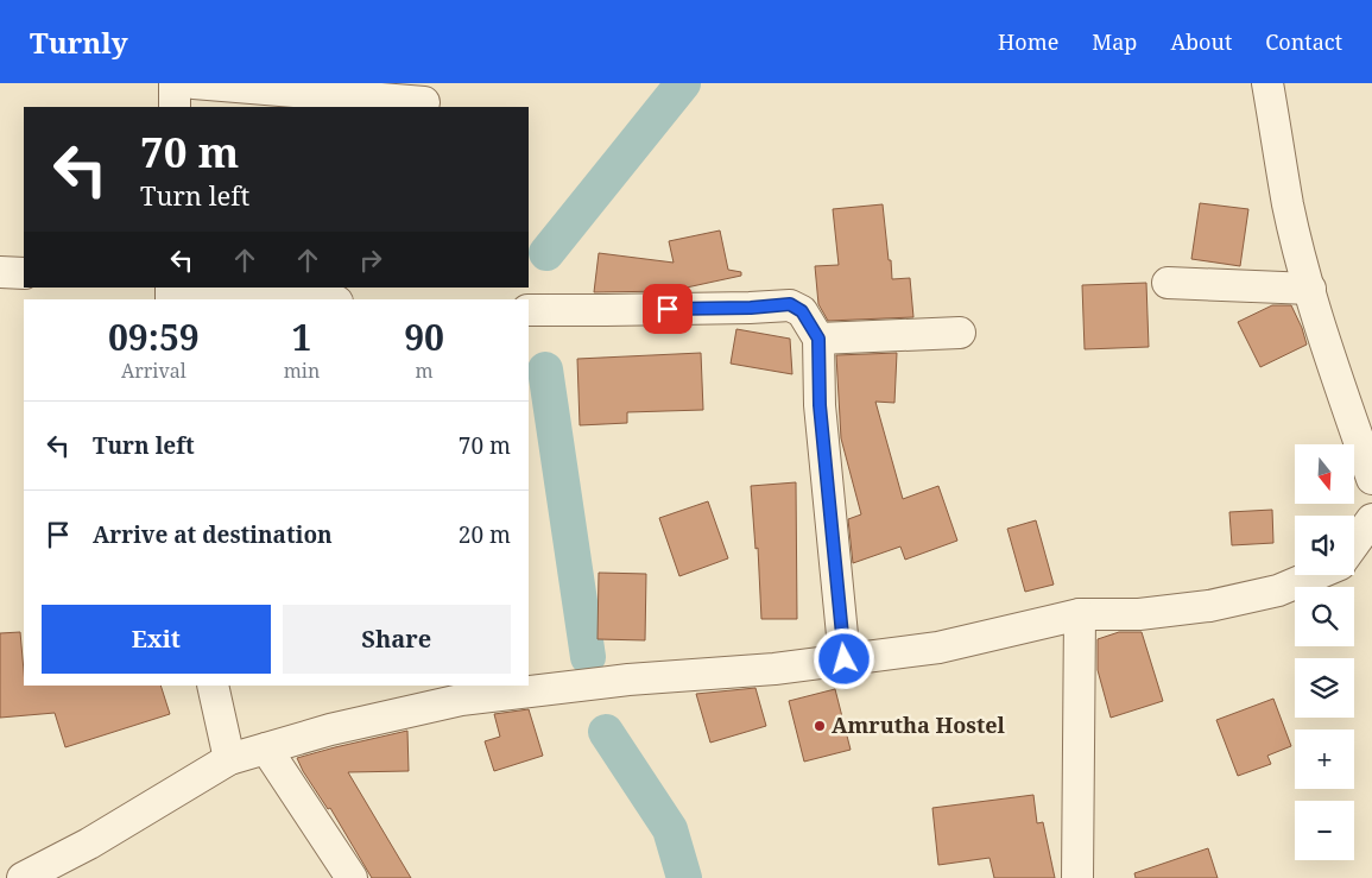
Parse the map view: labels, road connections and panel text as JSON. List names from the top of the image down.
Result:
{
  "places": ["Amrutha Hostel"],
  "north": "bottom",
  "page": {
    "header": "Turnly",
    "nav": [
      "Home",
      "Map",
      "About",
      "Contact"
    ],
    "turn": ["70 m", "Turn left"],
    "eta": [
      "09:59",
      "Arrival",
      "1",
      "min",
      "90",
      "m"
    ],
    "list": [
      {
        "name": "Turn left",
        "value": "70 m"
      },
      {
        "name": "Arrive at destination",
        "value": "20 m"
      }
    ],
    "map_buttons": ["+", "−"],
    "buttons": ["Exit", "Share"]
  }
}
